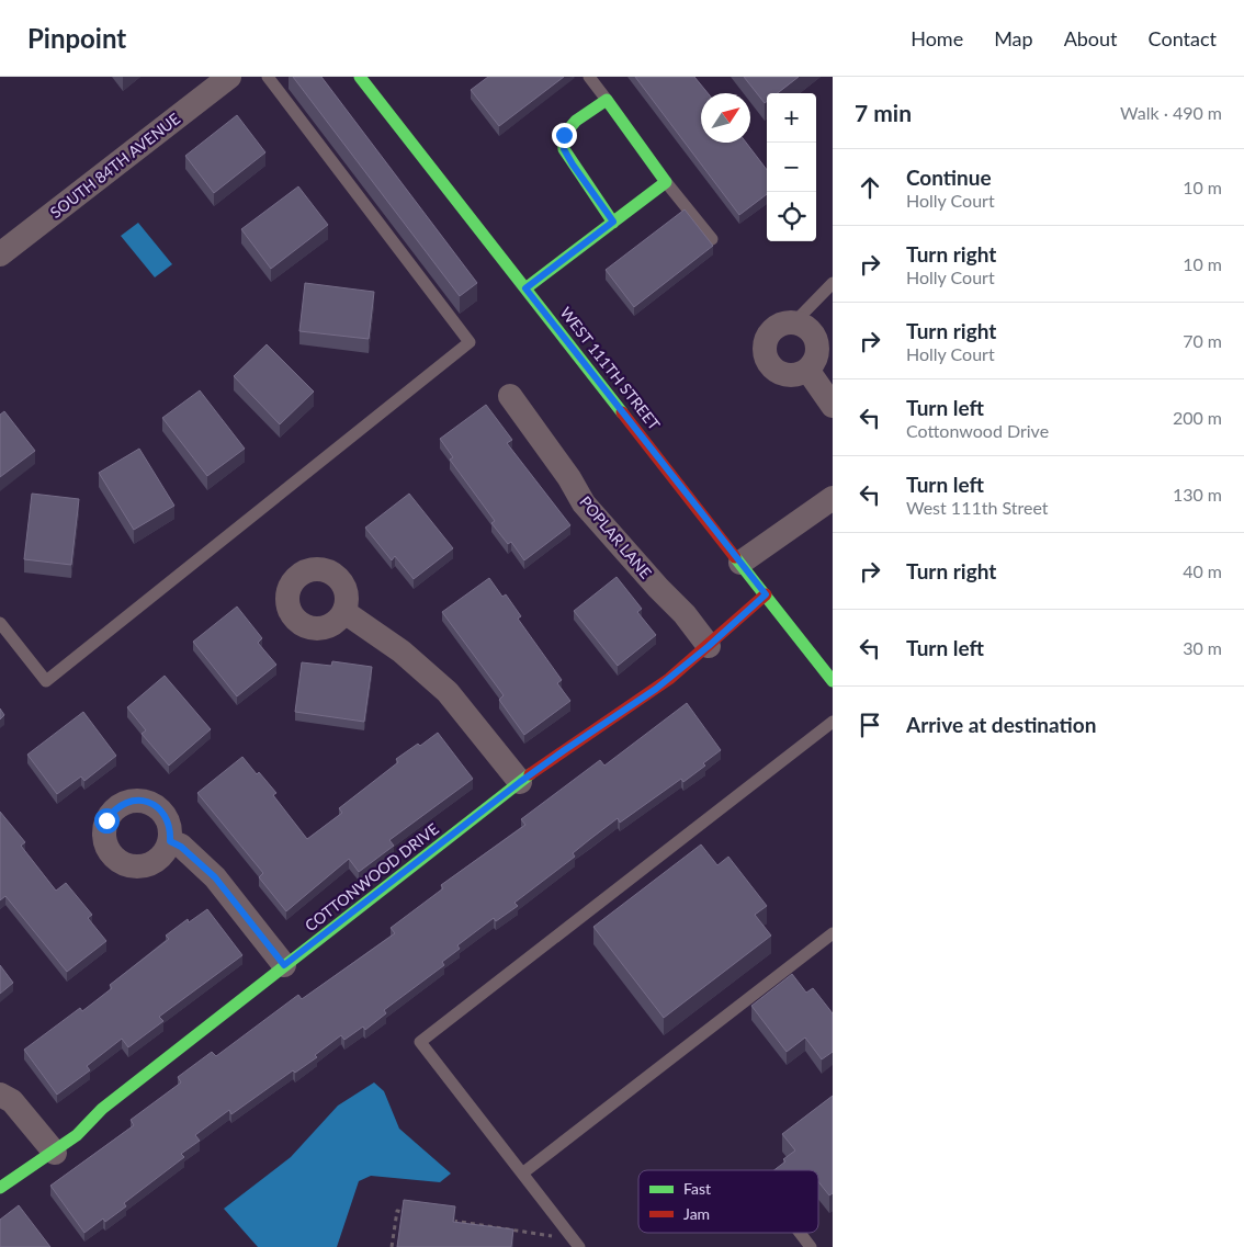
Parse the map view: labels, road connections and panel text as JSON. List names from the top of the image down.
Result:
{
  "streets": {
    "street": [
      "SOUTH 84TH AVENUE",
      "WEST 111TH STREET",
      "POPLAR LANE",
      "COTTONWOOD DRIVE"
    ]
  },
  "crossings": [
    ["WEST 111TH STREET", "COTTONWOOD DRIVE"],
    ["POPLAR LANE", "COTTONWOOD DRIVE"]
  ],
  "legend": ["Fast", "Jam"],
  "north": "top right",
  "page": {
    "header": "Pinpoint",
    "nav": [
      "Home",
      "Map",
      "About",
      "Contact"
    ],
    "heading": ["7 min", "Walk · 490 m"],
    "map_buttons": ["+", "−"],
    "list": [
      ["Continue", "Holly Court", "10 m"],
      ["Turn right", "Holly Court", "10 m"],
      ["Turn right", "Holly Court", "70 m"],
      ["Turn left", "Cottonwood Drive", "200 m"],
      ["Turn left", "West 111th Street", "130 m"],
      ["Turn right", "40 m"],
      ["Turn left", "30 m"],
      "Arrive at destination"
    ]
  }
}
